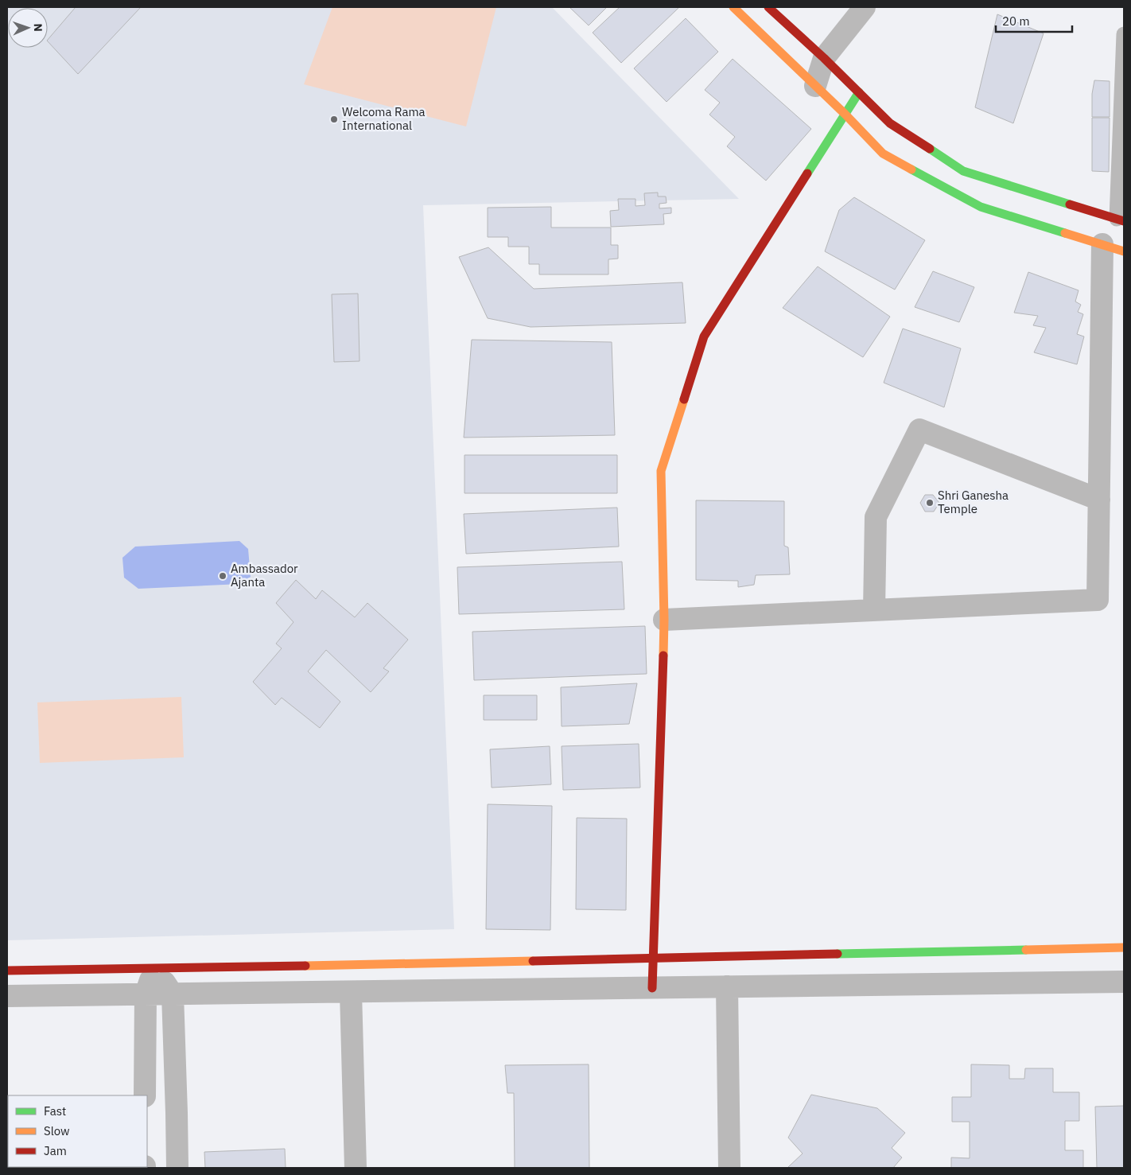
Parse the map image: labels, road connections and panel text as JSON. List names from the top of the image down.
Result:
{
  "places": ["Welcoma Rama International", "Shri Ganesha Temple", "Ambassador Ajanta"],
  "legend": ["Fast", "Slow", "Jam"],
  "scale_bar": "20 m",
  "north": "right"
}
